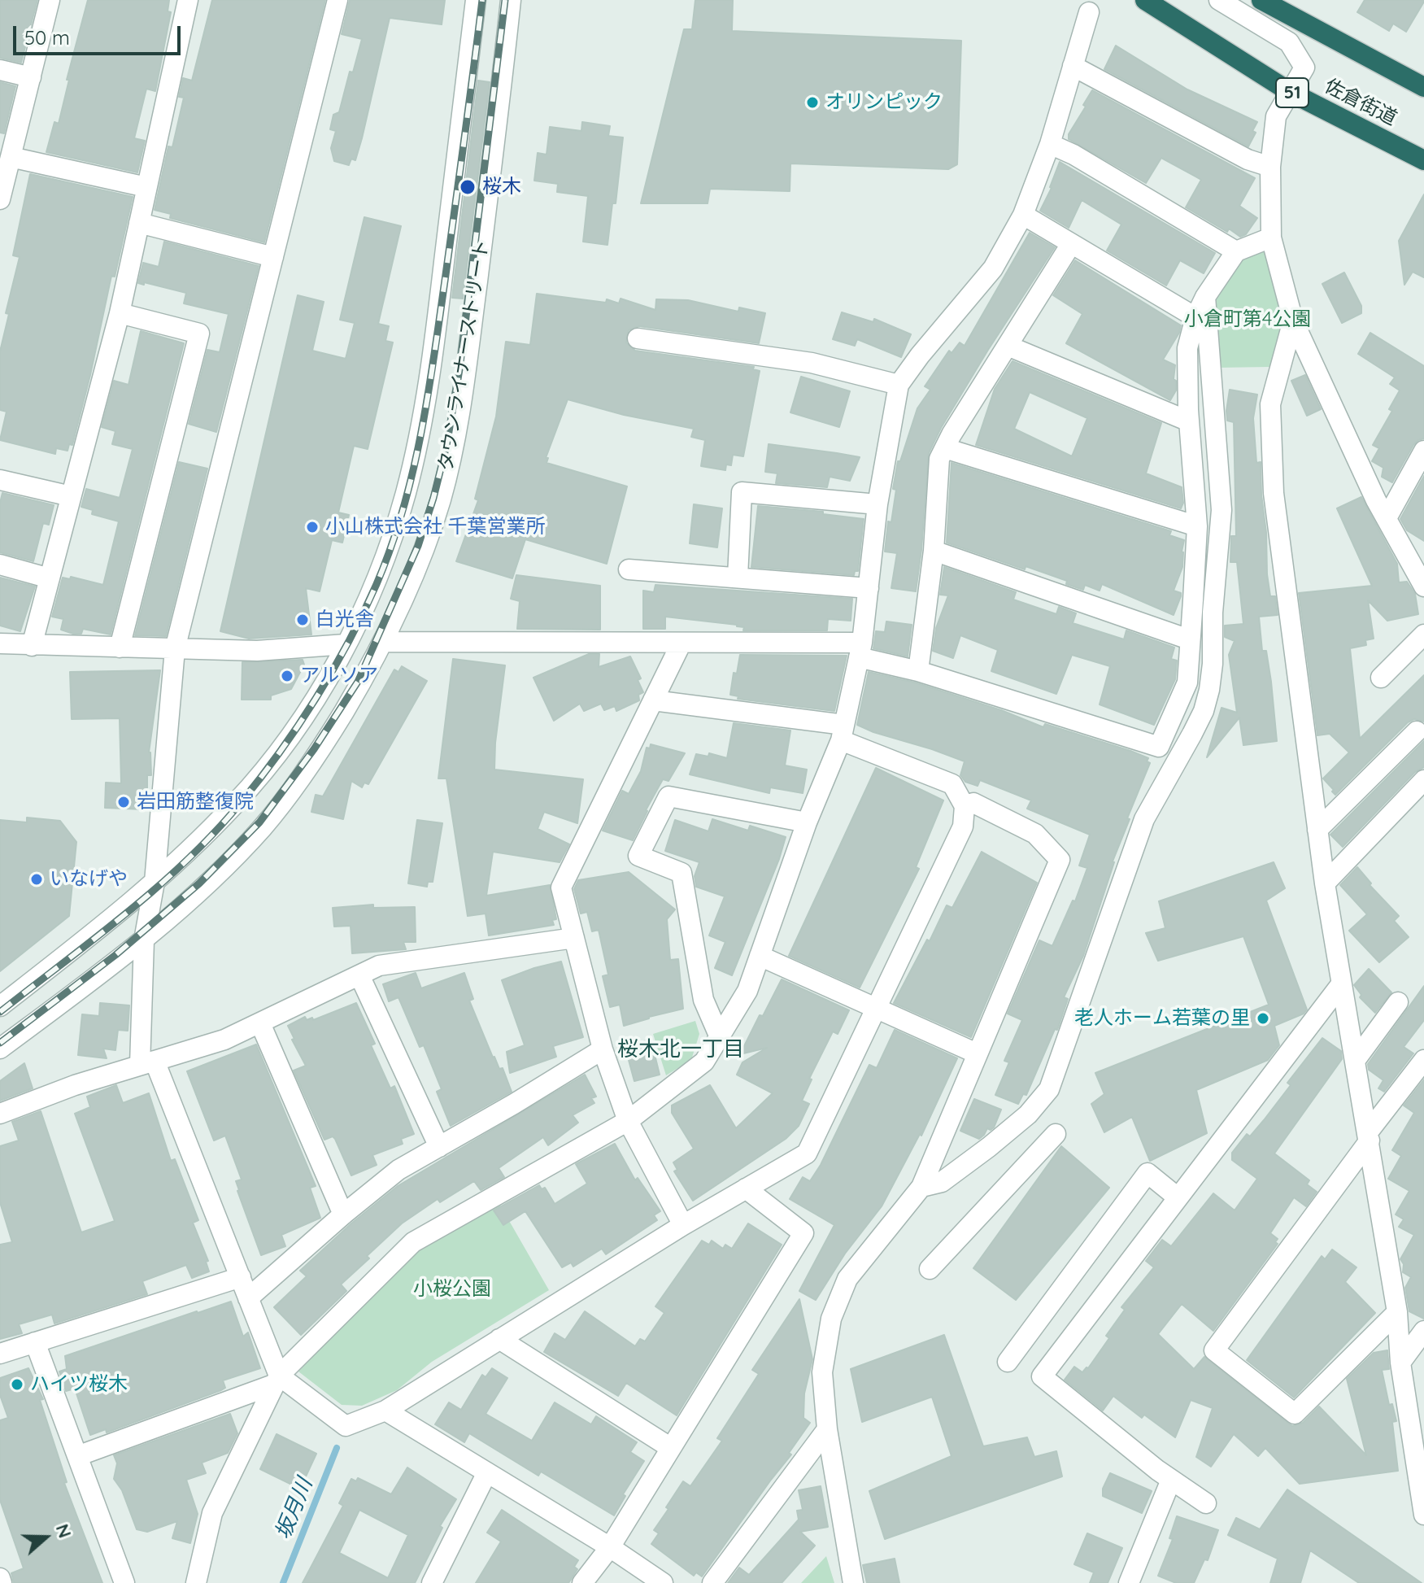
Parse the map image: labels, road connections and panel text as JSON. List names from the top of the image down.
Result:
{
  "streets": {
    "highway": ["51", "佐倉街道"],
    "street": ["タウンライナーストリート"]
  },
  "districts": ["桜木北一丁目"],
  "water": ["坂月川"],
  "parks": ["小倉町第4公園", "小桜公園"],
  "places": [
    "オリンピック",
    "桜木",
    "小山株式会社 千葉営業所",
    "白光舎",
    "アルソア",
    "岩田筋整復院",
    "いなげや",
    "老人ホーム若葉の里",
    "ハイツ桜木"
  ],
  "scale_bar": "50 m",
  "north": "right"
}
